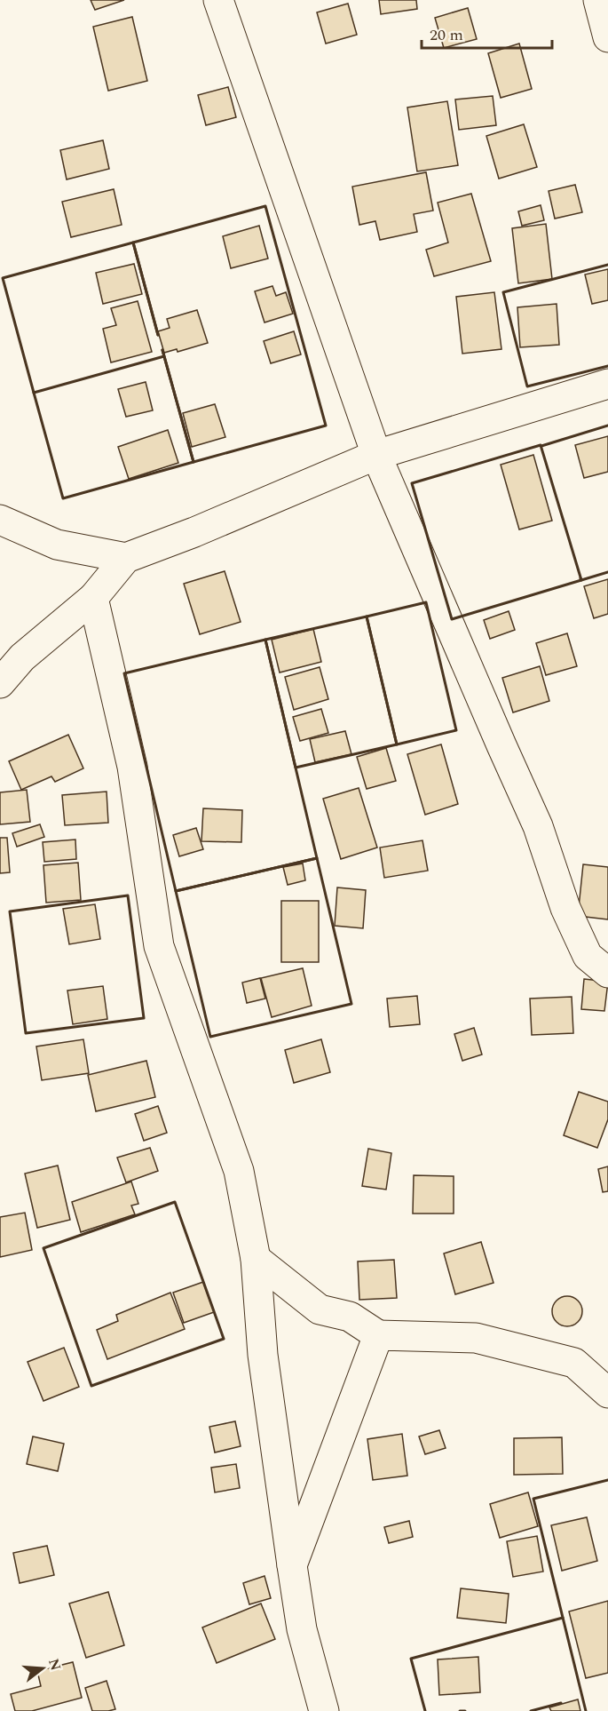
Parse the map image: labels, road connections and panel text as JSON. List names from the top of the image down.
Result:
{
  "scale_bar": "20 m",
  "north": "right"
}
